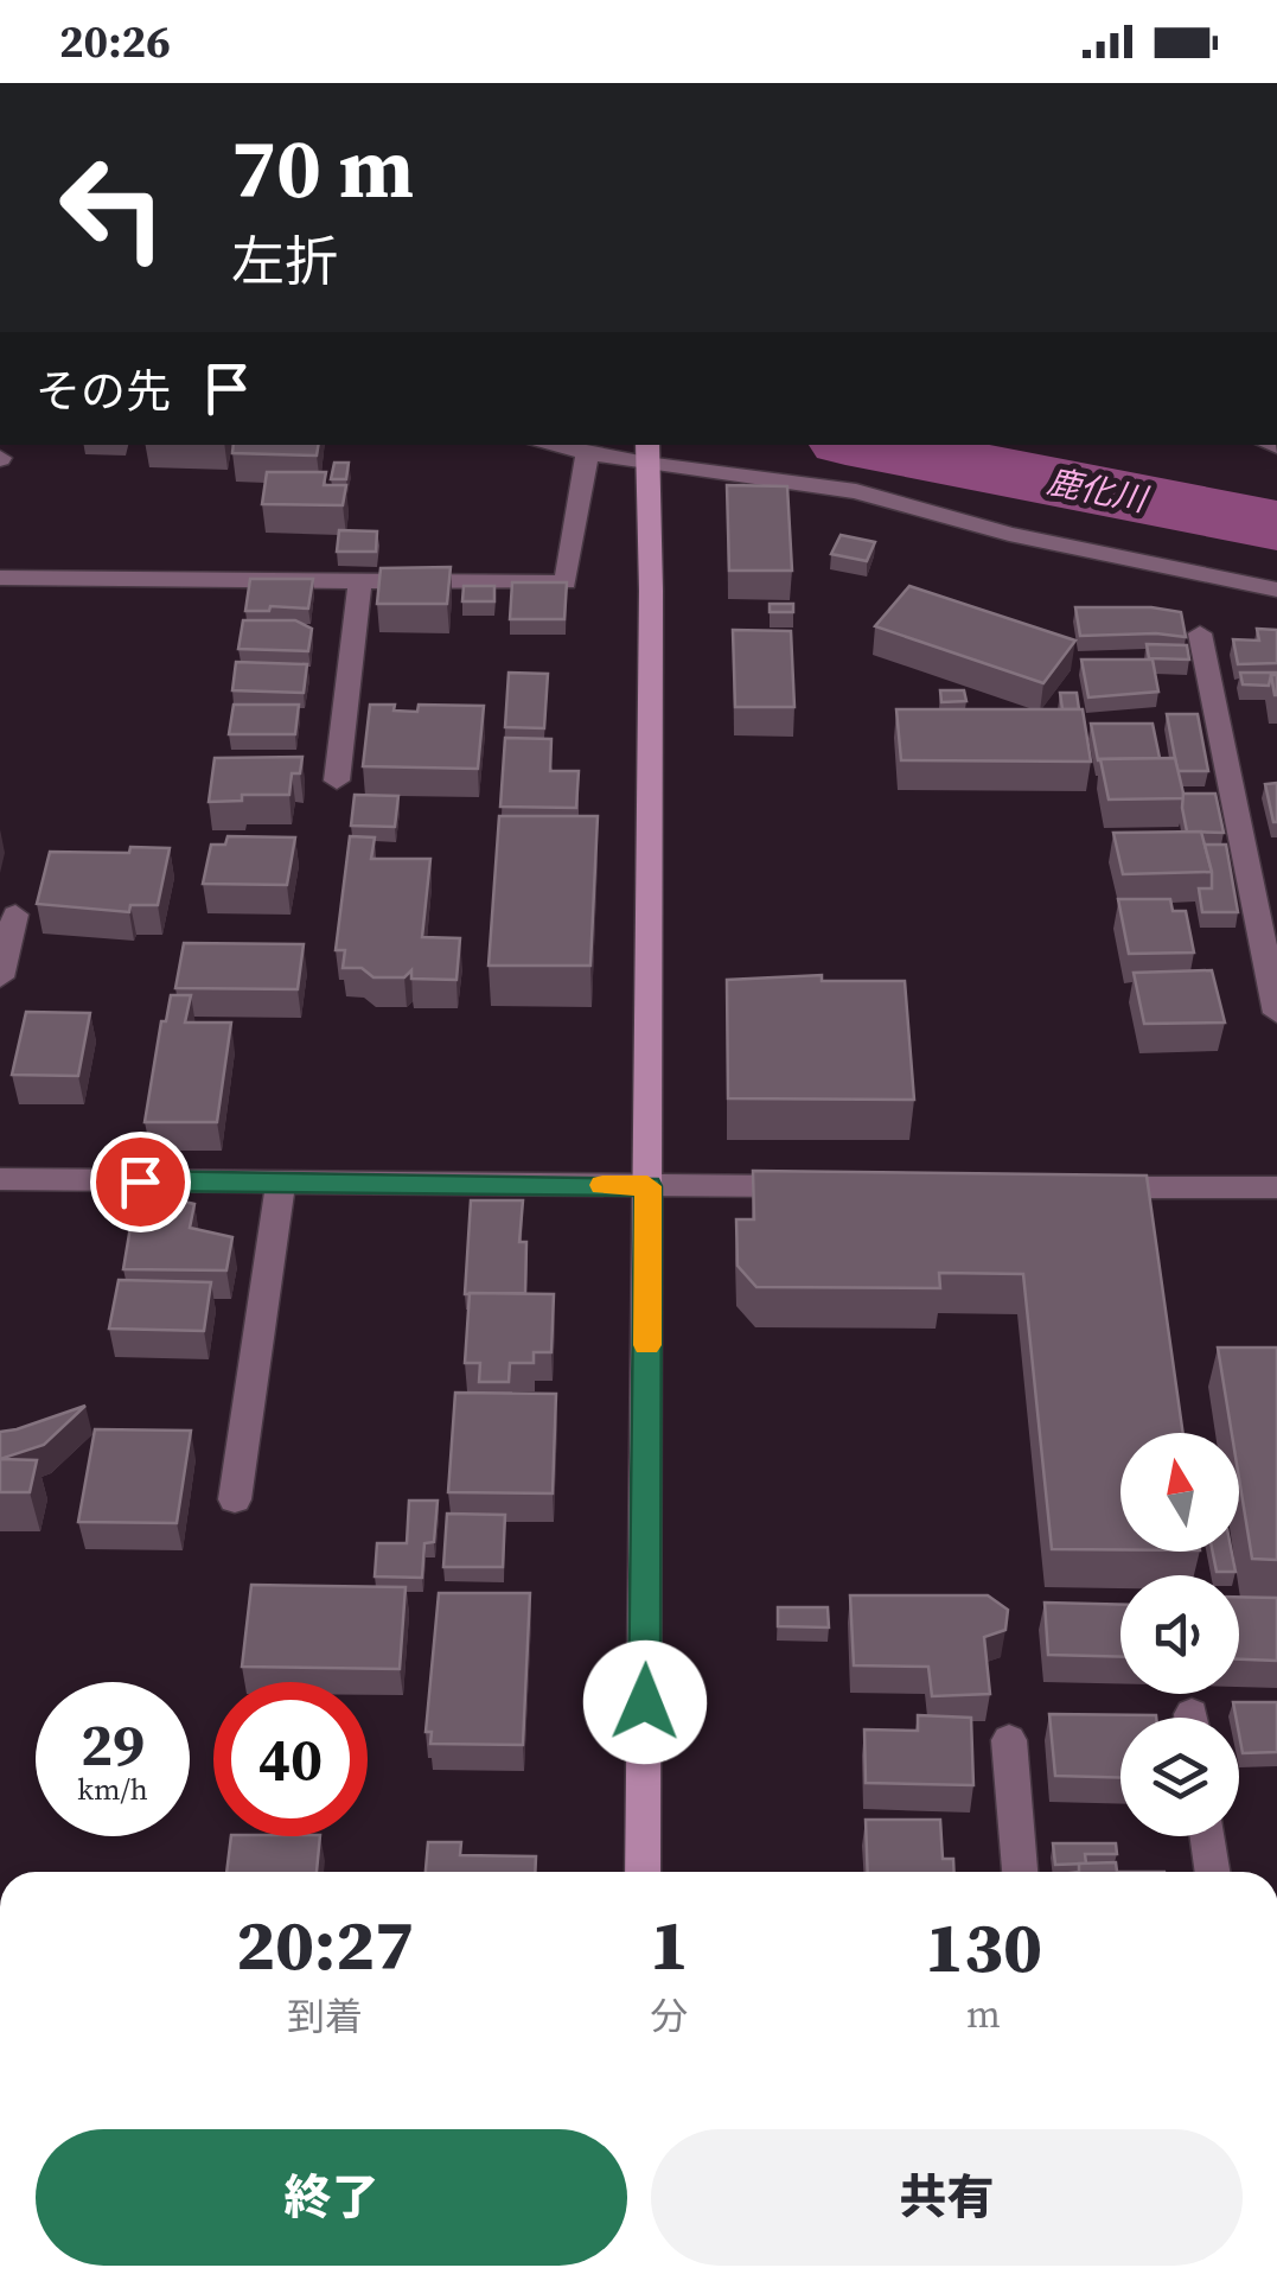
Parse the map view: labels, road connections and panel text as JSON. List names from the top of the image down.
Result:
{
  "water": ["鹿化川"],
  "north": "top",
  "page": {
    "status": "20:26",
    "turn": ["70 m", "左折"],
    "then": "その先",
    "speed": "29 km/h",
    "limit": "40",
    "eta": [
      "20:27",
      "到着",
      "1",
      "分",
      "130",
      "m"
    ],
    "buttons": ["終了", "共有"]
  }
}
